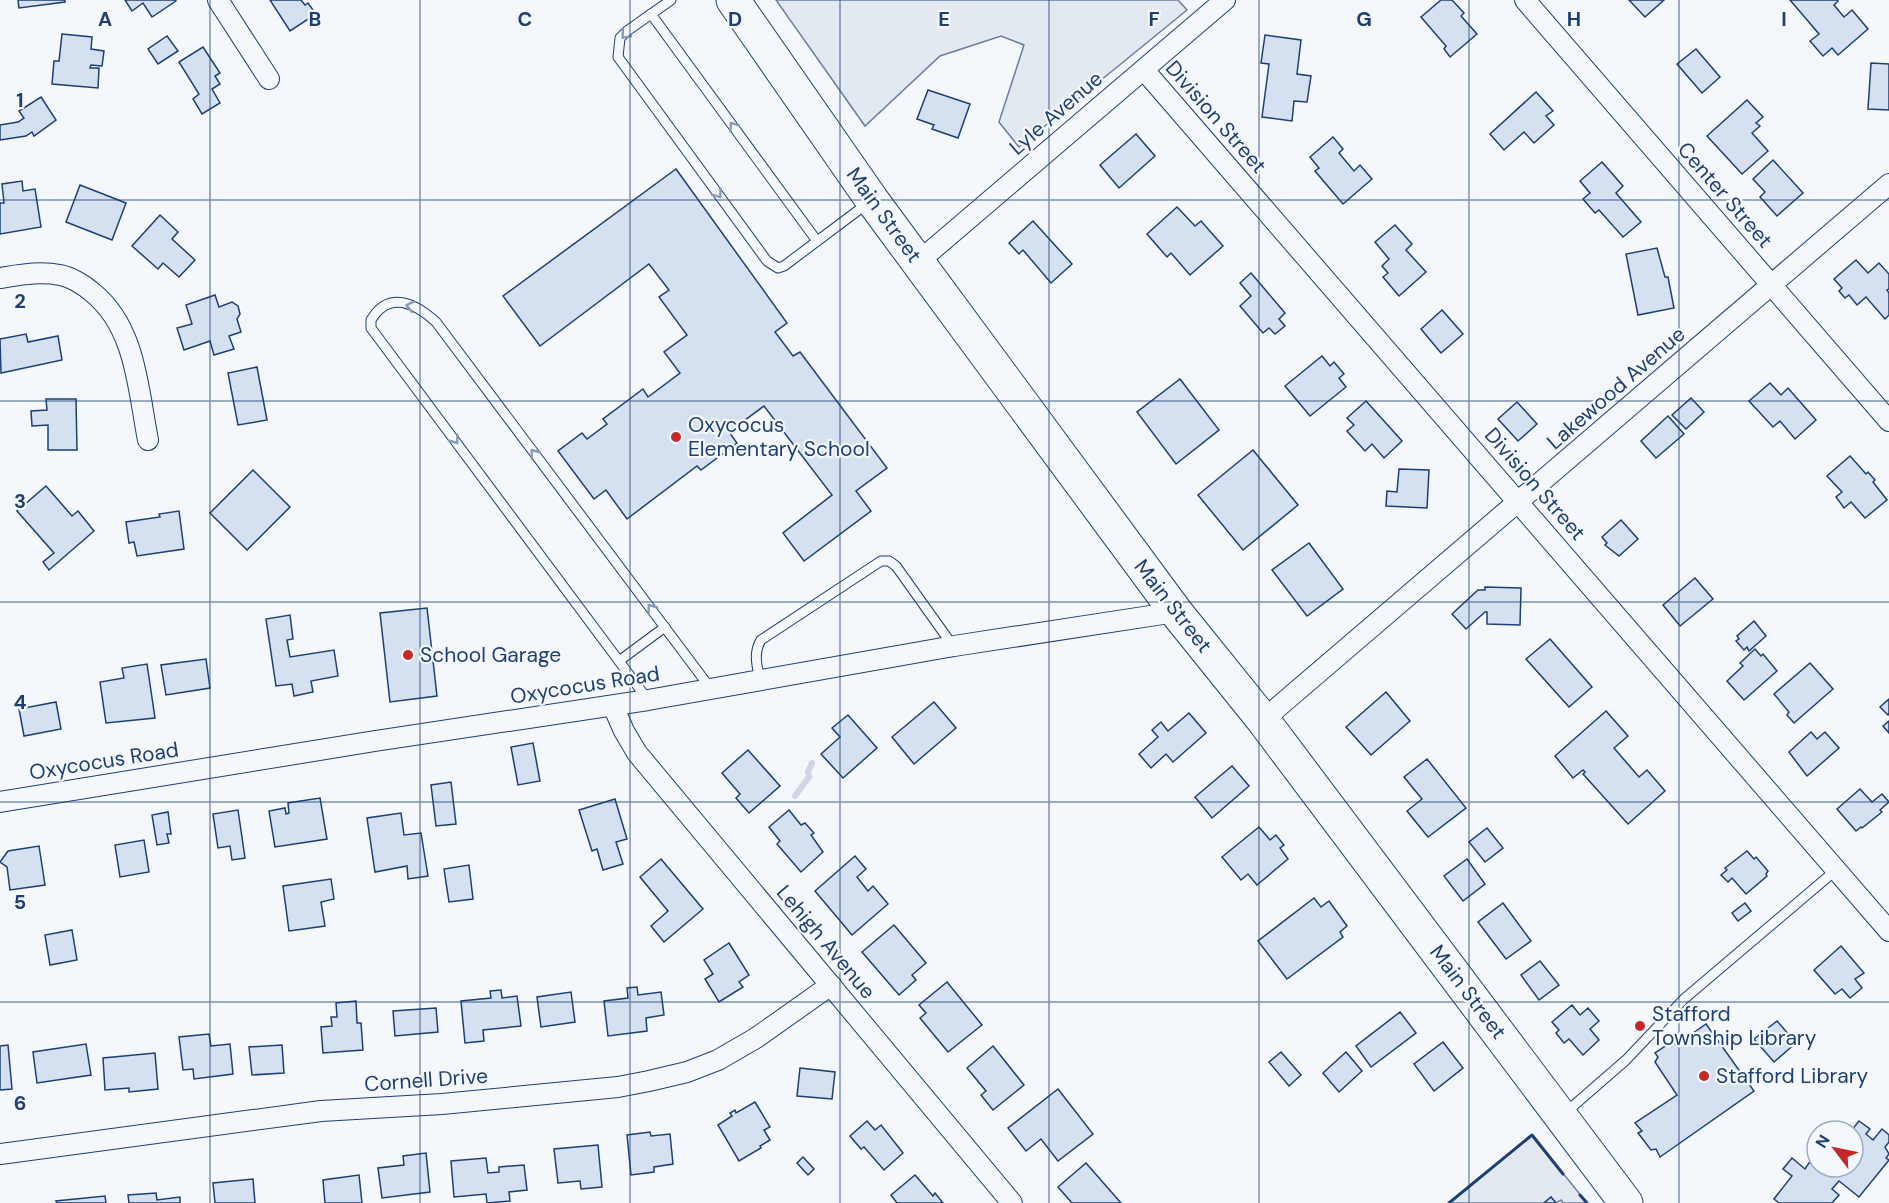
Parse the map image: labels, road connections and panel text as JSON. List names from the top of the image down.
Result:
{
  "streets": {
    "highway": ["Main Street"],
    "street": [
      "Lyle Avenue",
      "Division Street",
      "Center Street",
      "Lakewood Avenue",
      "Oxycocus Road",
      "Lehigh Avenue",
      "Cornell Drive"
    ]
  },
  "crossings": [
    ["Lyle Avenue", "Division Street"],
    ["Lyle Avenue", "Main Street"],
    ["Division Street", "Lakewood Avenue"],
    ["Center Street", "Lakewood Avenue"],
    ["Main Street", "Lakewood Avenue"],
    ["Main Street", "Oxycocus Road"],
    ["Oxycocus Road", "Lehigh Avenue"],
    ["Lehigh Avenue", "Cornell Drive"]
  ],
  "places": [
    "Oxycocus Elementary School",
    "School Garage",
    "Stafford Township Library",
    "Stafford Library"
  ],
  "north": "top left",
  "grid": {
    "columns": [
      "A",
      "B",
      "C",
      "D",
      "E",
      "F",
      "G",
      "H",
      "I"
    ],
    "rows": [
      "1",
      "2",
      "3",
      "4",
      "5",
      "6"
    ]
  }
}
